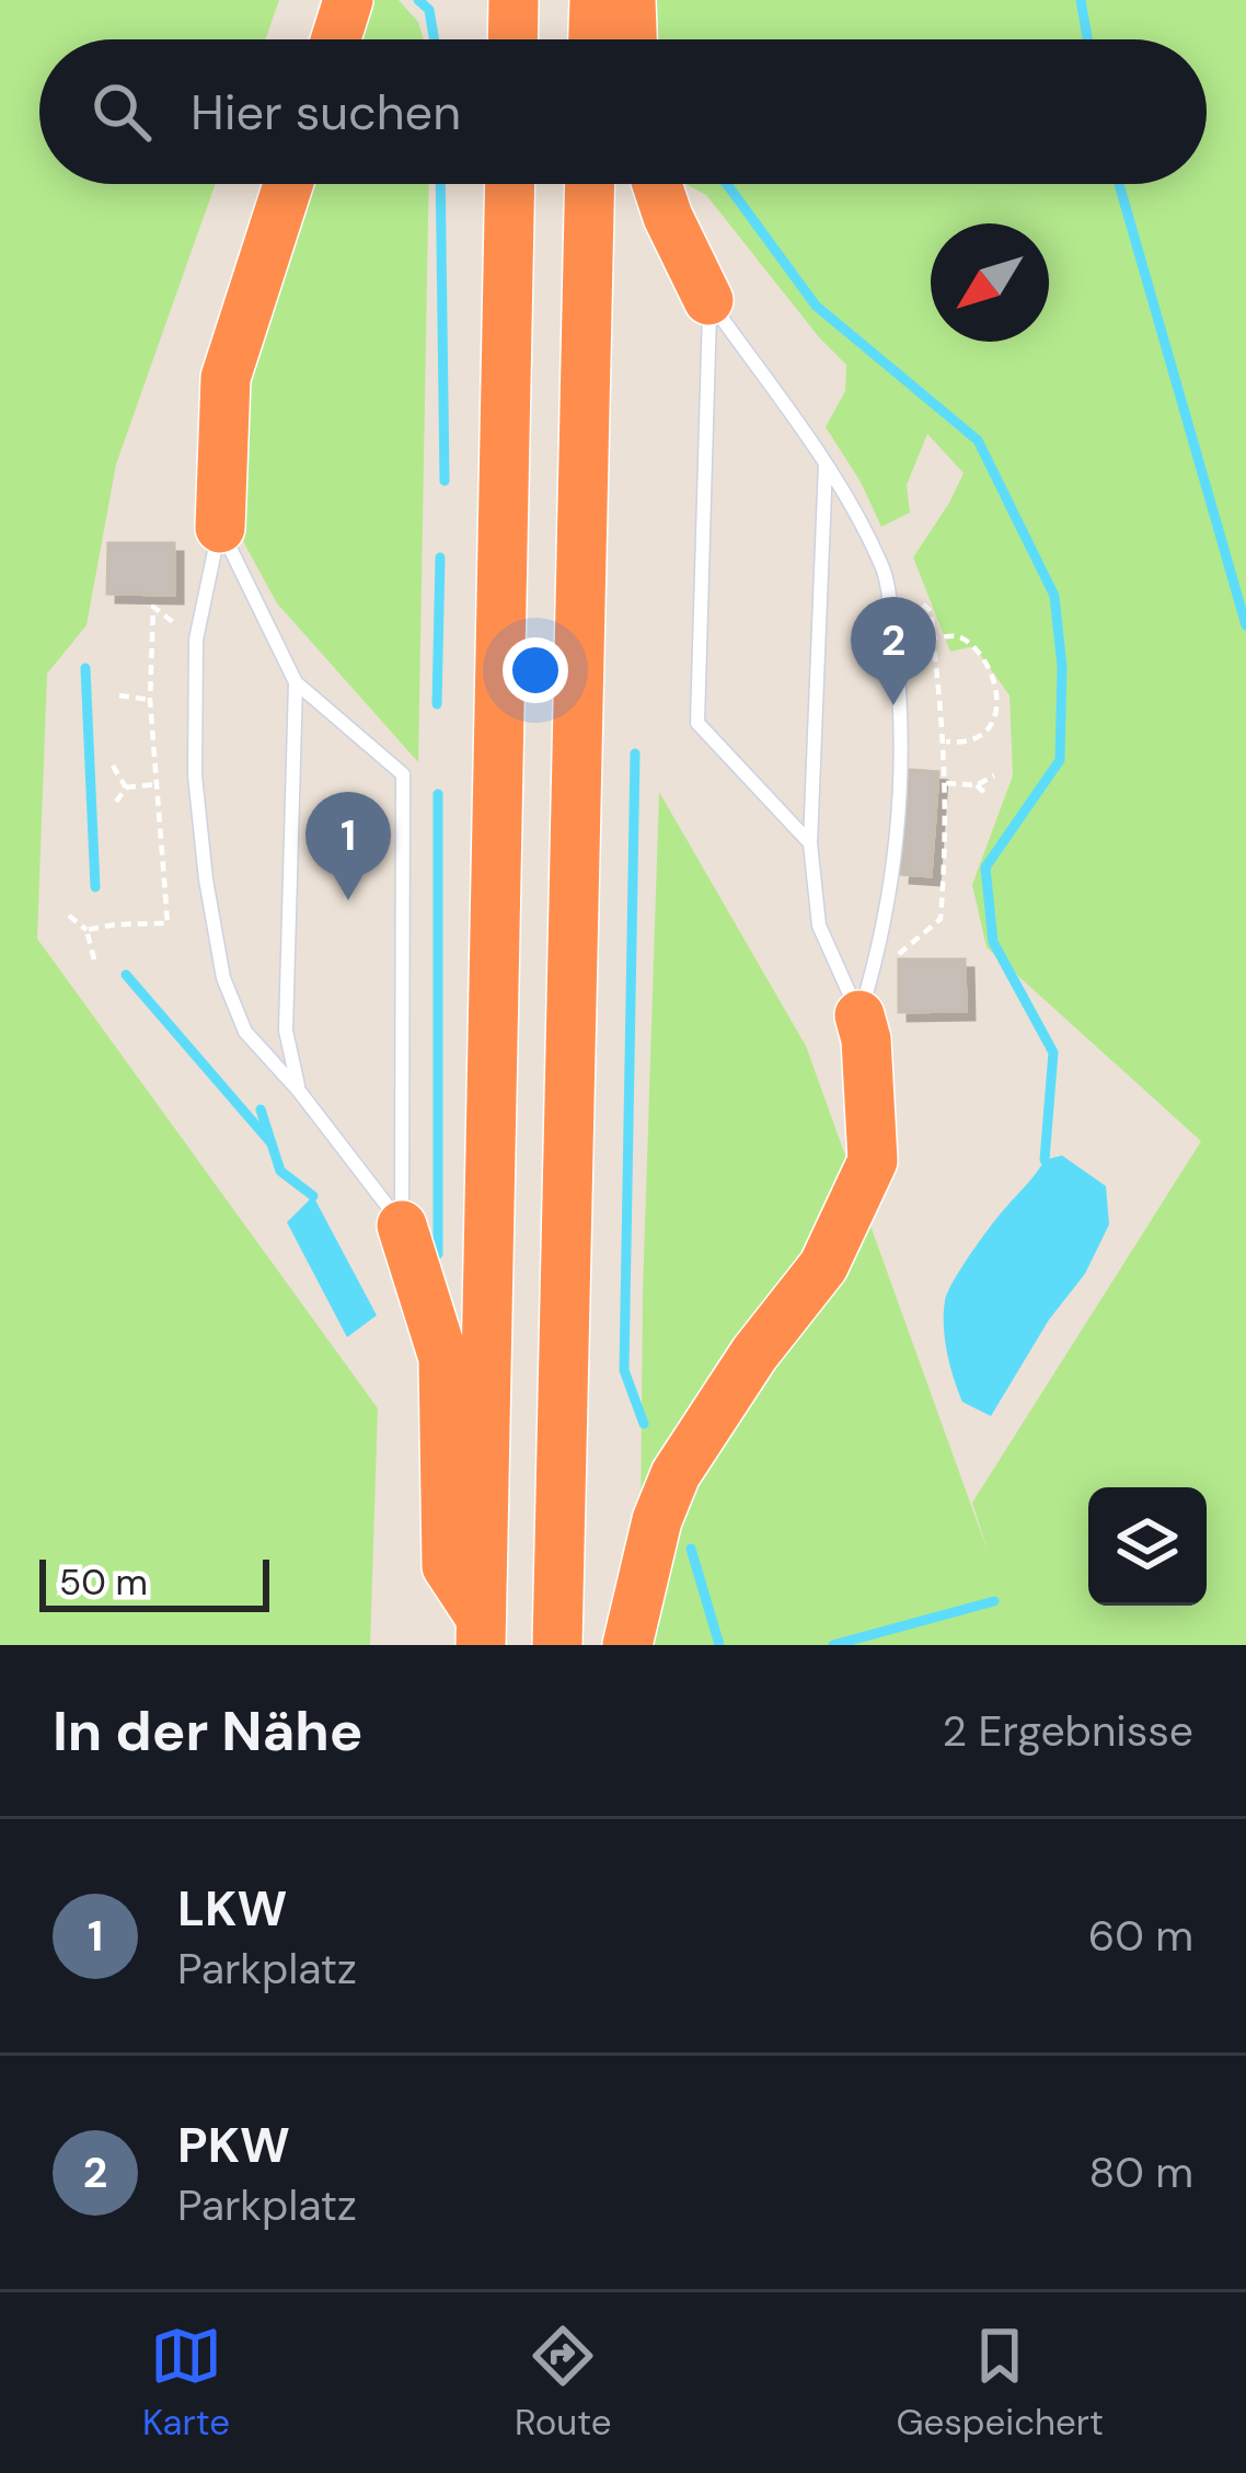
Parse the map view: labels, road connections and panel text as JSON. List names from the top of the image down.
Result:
{
  "scale_bar": "50 m",
  "north": "bottom left",
  "page": {
    "search": "Hier suchen",
    "pins": ["2", "1"],
    "scale": "50 m",
    "heading": ["In der Nähe", "2 Ergebnisse"],
    "list": [
      {
        "mark": "1",
        "name": "LKW",
        "note": "Parkplatz",
        "value": "60 m"
      },
      {
        "mark": "2",
        "name": "PKW",
        "note": "Parkplatz",
        "value": "80 m"
      }
    ],
    "nav": ["Karte", "Route", "Gespeichert"]
  }
}
